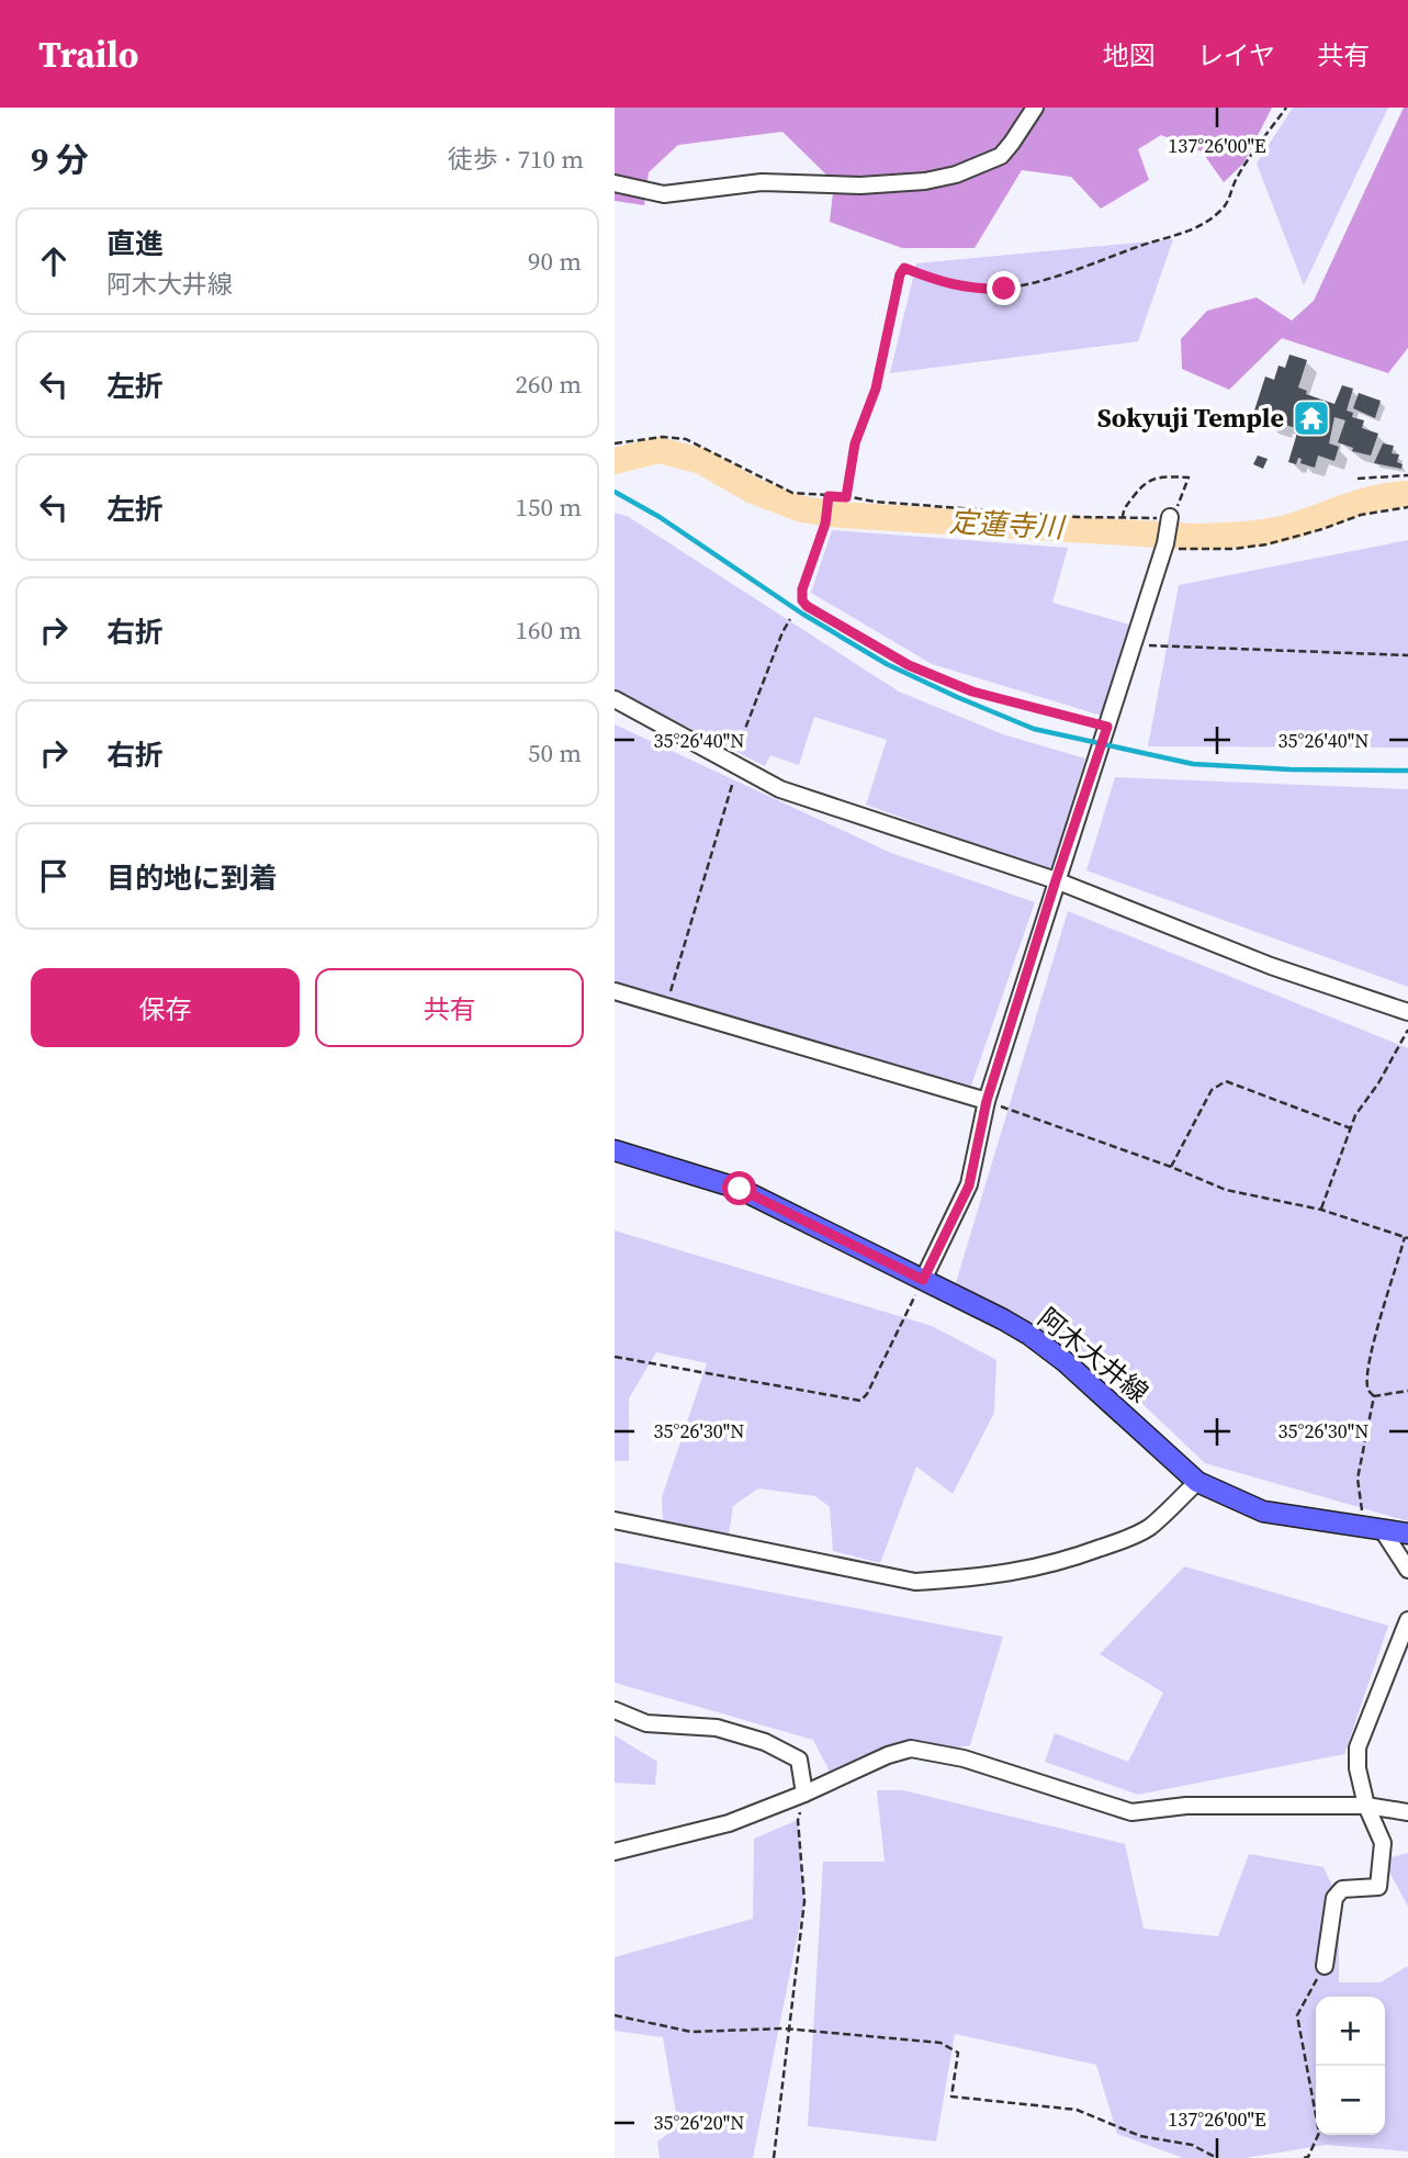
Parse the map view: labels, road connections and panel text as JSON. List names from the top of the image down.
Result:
{
  "streets": {
    "main road": ["阿木大井線"]
  },
  "water": ["定蓮寺川"],
  "places": {
    "temple": ["Sokyuji Temple"]
  },
  "page": {
    "header": "Trailo",
    "nav": ["地図", "レイヤ", "共有"],
    "heading": ["9 分", "徒歩 · 710 m"],
    "list": [
      ["直進", "阿木大井線", "90 m"],
      ["左折", "260 m"],
      ["左折", "150 m"],
      ["右折", "160 m"],
      ["右折", "50 m"],
      "目的地に到着"
    ],
    "buttons": ["保存", "共有"],
    "map_buttons": ["+", "−"]
  },
  "coordinates": [
    "137°26'00\"E",
    "35°26'40\"N",
    "35°26'30\"N",
    "35°26'20\"N"
  ]
}
